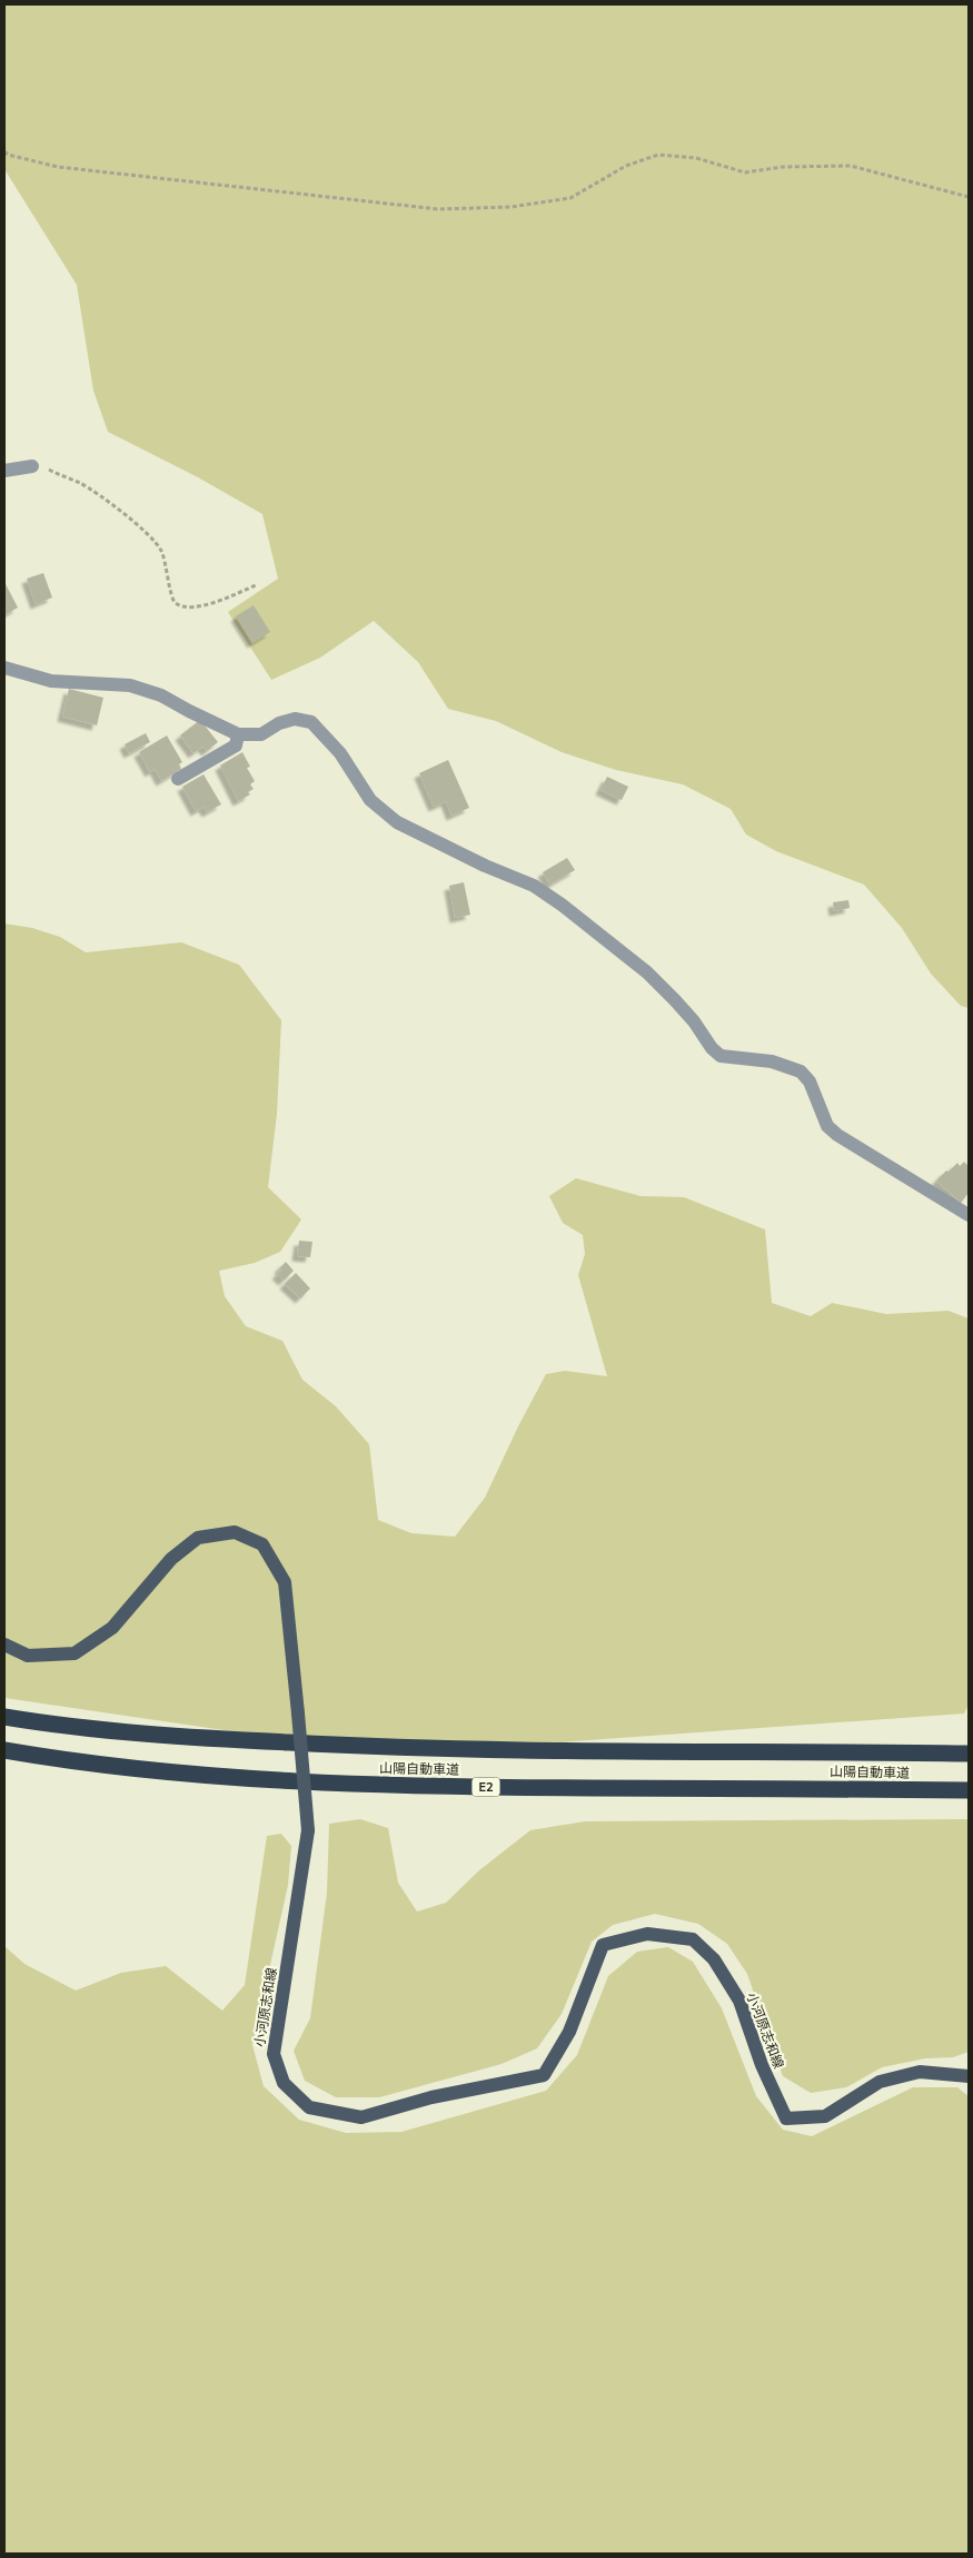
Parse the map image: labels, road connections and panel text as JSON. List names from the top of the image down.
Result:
{
  "streets": {
    "highway": ["山陽自動車道", "E2"],
    "main road": ["小河原志和線"]
  }
}
